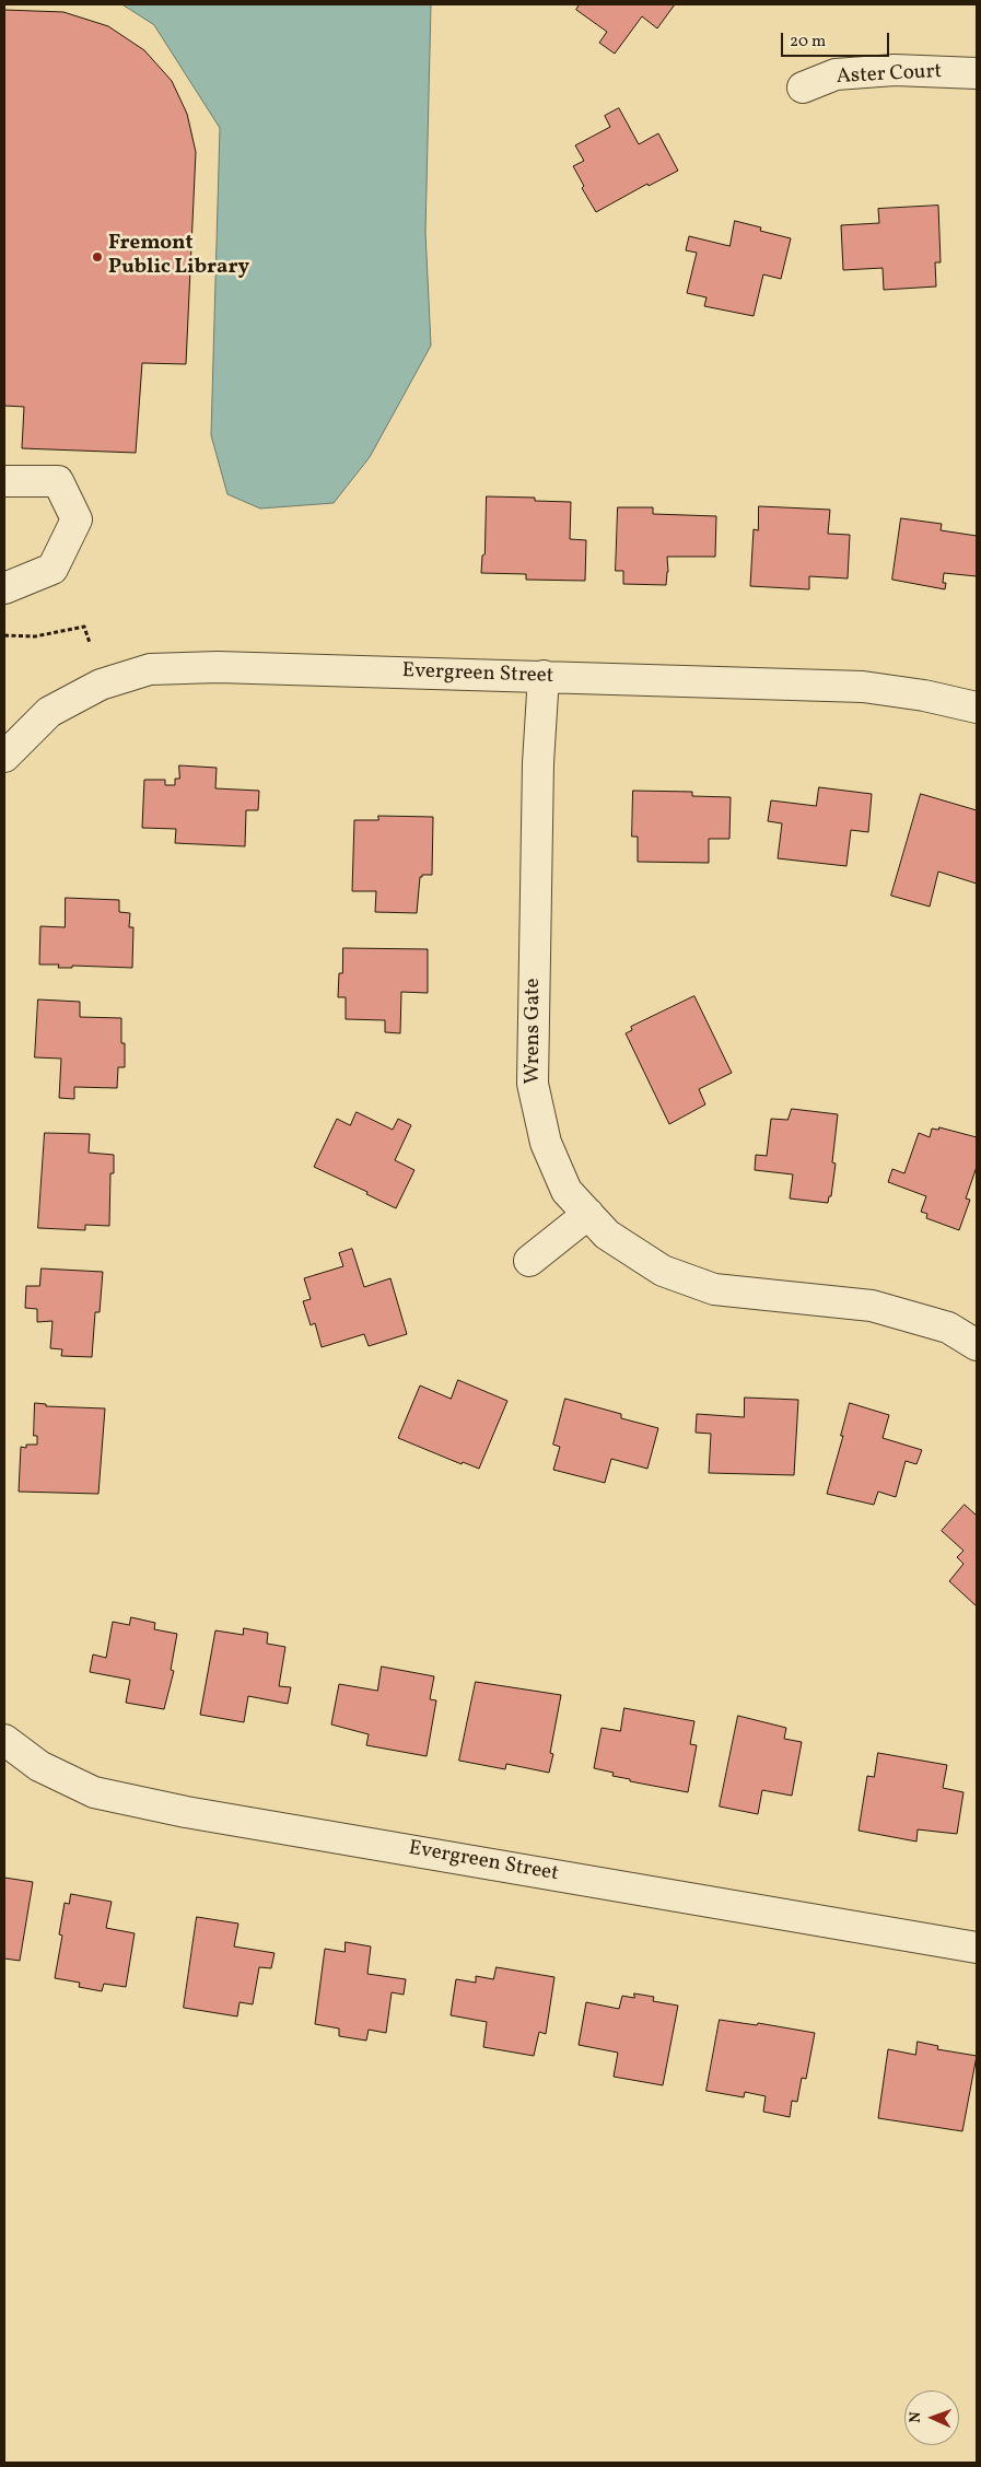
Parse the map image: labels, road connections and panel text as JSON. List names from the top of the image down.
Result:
{
  "streets": {
    "street": ["Aster Court", "Evergreen Street", "Wrens Gate"]
  },
  "crossings": [
    ["Evergreen Street", "Wrens Gate"]
  ],
  "places": ["Fremont Public Library"],
  "scale_bar": "20 m",
  "north": "left"
}
